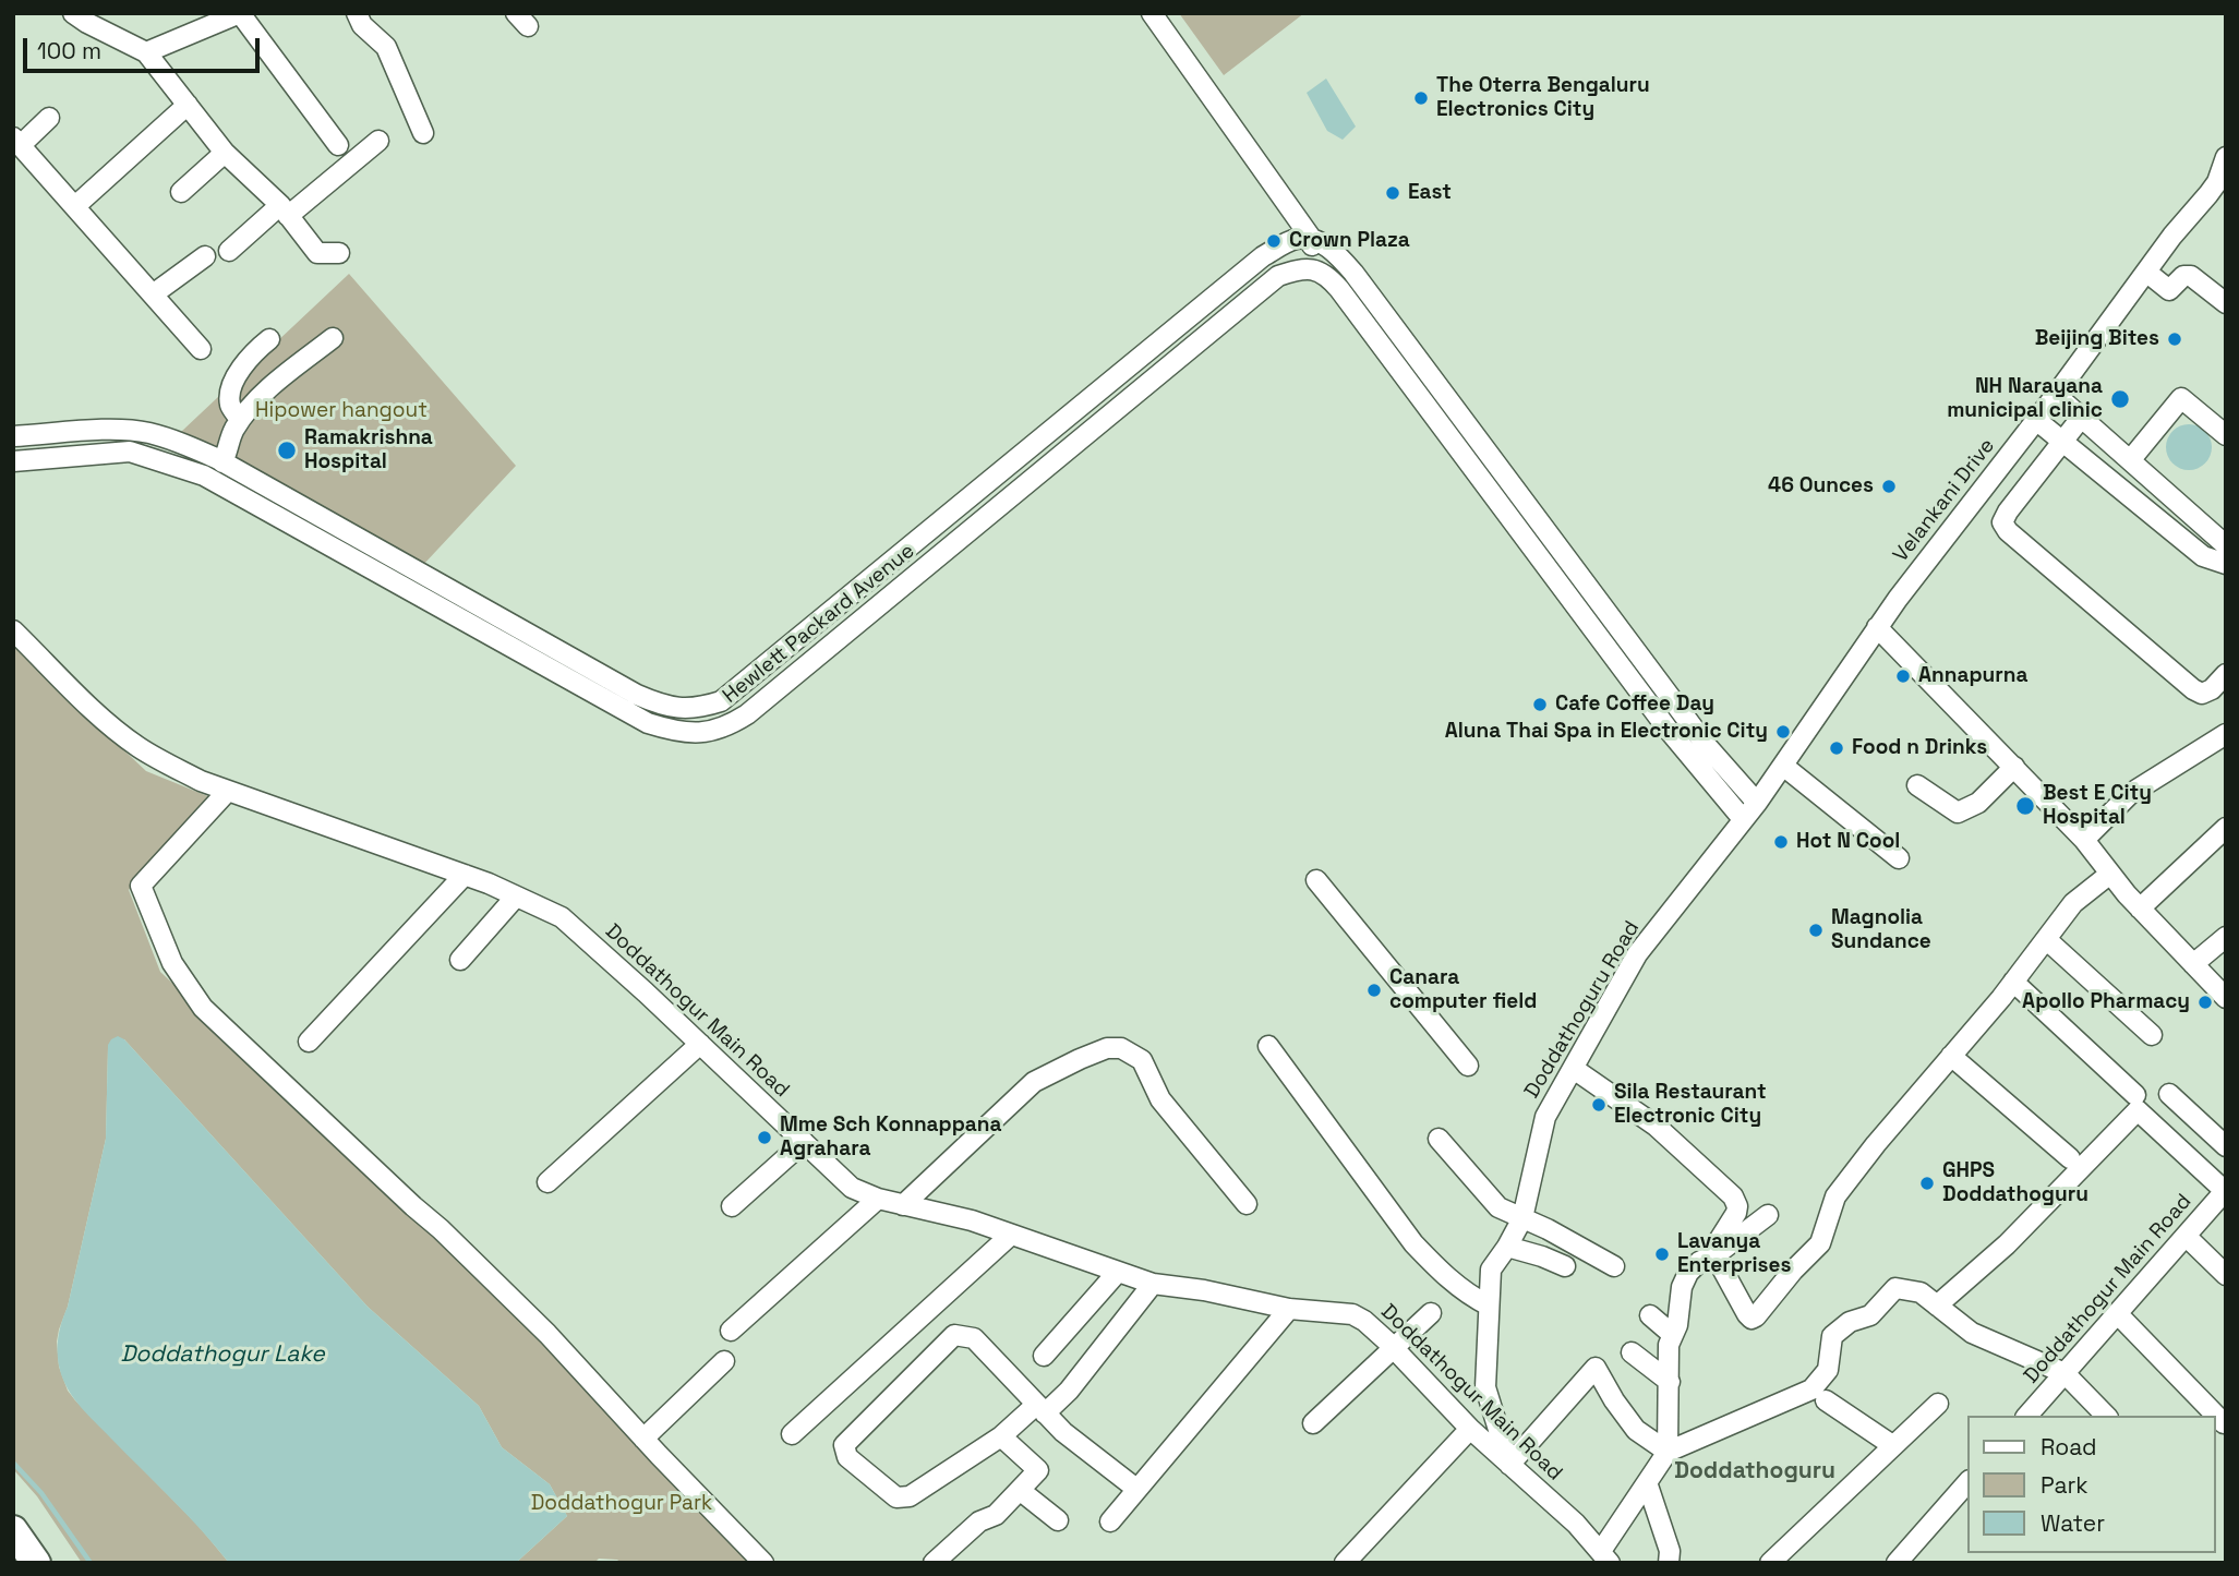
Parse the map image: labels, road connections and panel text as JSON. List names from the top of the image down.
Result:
{
  "streets": {
    "street": [
      "Velankani Drive",
      "Hewlett Packard Avenue",
      "Doddathoguru Road",
      "Doddathogur Main Road"
    ]
  },
  "crossings": [
    ["Velankani Drive", "Doddathoguru Road"],
    ["Doddathoguru Road", "Doddathogur Main Road"]
  ],
  "districts": ["Doddathoguru"],
  "water": ["Doddathogur Lake"],
  "parks": ["Hipower hangout", "Doddathogur Park"],
  "places": [
    "The Oterra Bengaluru Electronics City",
    "East",
    "Crown Plaza",
    "Beijing Bites",
    "NH Narayana municipal clinic",
    "Ramakrishna Hospital",
    "46 Ounces",
    "Annapurna",
    "Cafe Coffee Day",
    "Aluna Thai Spa in Electronic City",
    "Food n Drinks",
    "Best E City Hospital",
    "Hot N Cool",
    "Magnolia Sundance",
    "Canara computer field",
    "Apollo Pharmacy",
    "Sila Restaurant Electronic City",
    "Mme Sch Konnappana Agrahara",
    "GHPS Doddathoguru",
    "Lavanya Enterprises"
  ],
  "legend": ["Road", "Park", "Water"],
  "scale_bar": "100 m"
}
